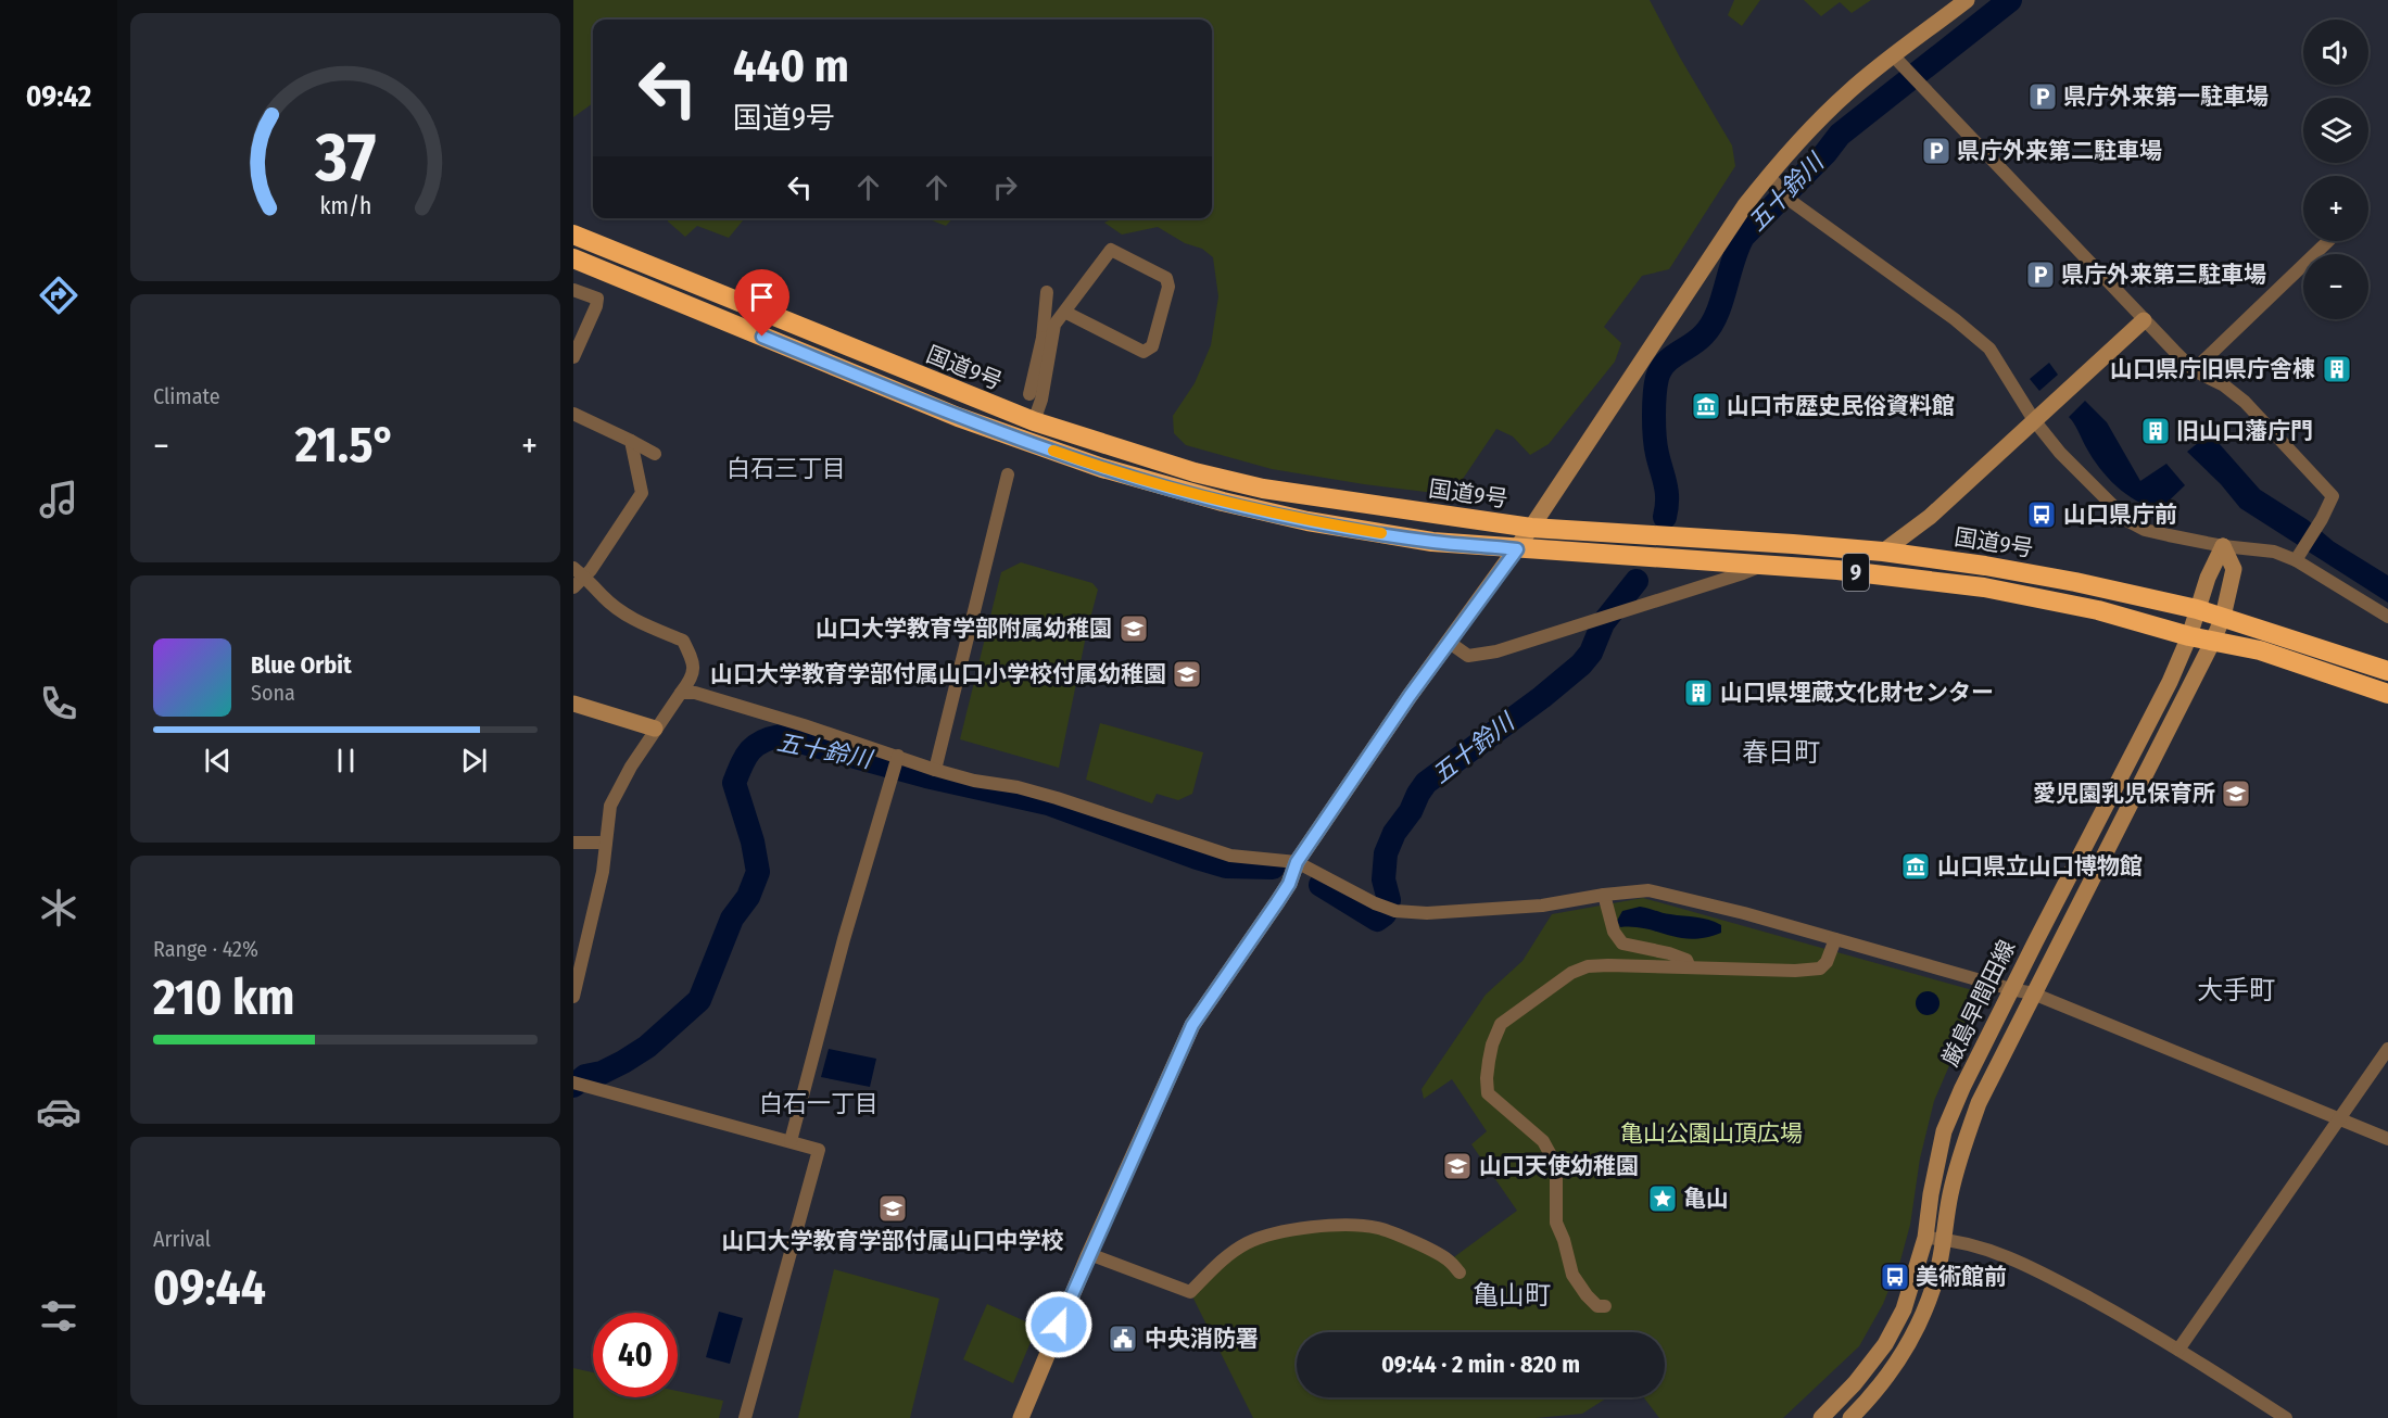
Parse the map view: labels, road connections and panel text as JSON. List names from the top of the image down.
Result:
{
  "streets": {
    "highway": ["国道9号", "9"],
    "street": ["厳島早間田線"]
  },
  "crossings": [
    ["国道9号", "厳島早間田線"]
  ],
  "districts": [
    "白石三丁目",
    "春日町",
    "大手町",
    "白石一丁目",
    "亀山町"
  ],
  "water": ["五十鈴川"],
  "parks": ["亀山公園山頂広場"],
  "places": {
    "parking": ["県庁外来第一駐車場", "県庁外来第二駐車場", "県庁外来第三駐車場"],
    "building": ["山口県庁旧県庁舎棟", "旧山口藩庁門", "山口県埋蔵文化財センター"],
    "museum": ["山口市歴史民俗資料館", "山口県立山口博物館"],
    "bus stop": ["山口県庁前", "美術館前"],
    "school or university": [
      "山口大学教育学部附属幼稚園",
      "山口大学教育学部付属山口小学校付属幼稚園",
      "愛児園乳児保育所",
      "山口天使幼稚園",
      "山口大学教育学部付属山口中学校"
    ],
    "place": ["亀山"],
    "public building": ["中央消防署"]
  },
  "page": {
    "tabs": "09:42",
    "map_buttons": ["+", "−"],
    "turn": ["440 m", "国道9号"],
    "tile": [
      "Climate",
      ["Range · 42%", "210 km"],
      ["Arrival", "09:44"]
    ],
    "heat": ["−", "21.5°", "+"],
    "song": ["Blue Orbit", "Sona"],
    "limit": "40",
    "trip": "09:44 · 2 min · 820 m",
    "gauge": ["37", "km/h"]
  }
}
